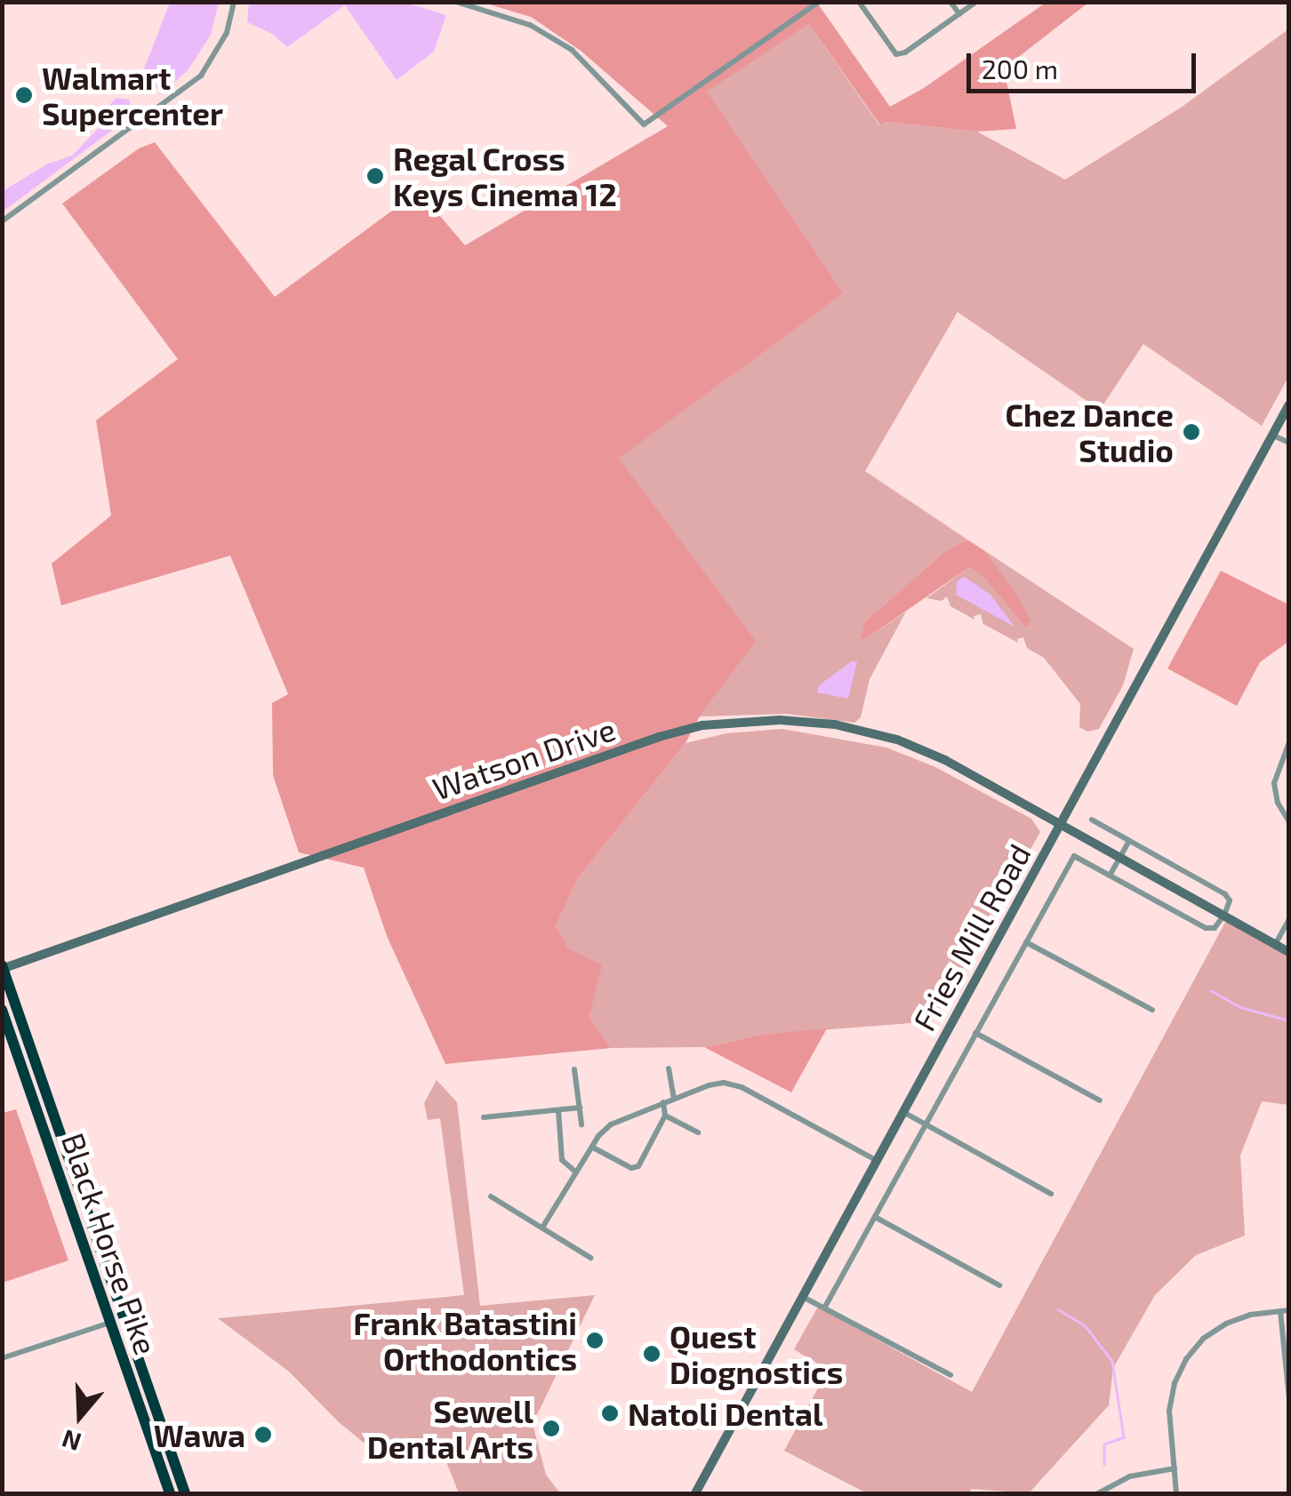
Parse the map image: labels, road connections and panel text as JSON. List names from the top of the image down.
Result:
{
  "streets": {
    "highway": ["Black Horse Pike"],
    "street": ["Watson Drive", "Fries Mill Road"]
  },
  "crossings": [
    ["Watson Drive", "Fries Mill Road"],
    ["Watson Drive", "Black Horse Pike"]
  ],
  "places": [
    "Walmart Supercenter",
    "Regal Cross Keys Cinema 12",
    "Chez Dance Studio",
    "Frank Batastini Orthodontics",
    "Quest Diognostics",
    "Natoli Dental",
    "Sewell Dental Arts",
    "Wawa"
  ],
  "scale_bar": "200 m",
  "north": "bottom"
}
